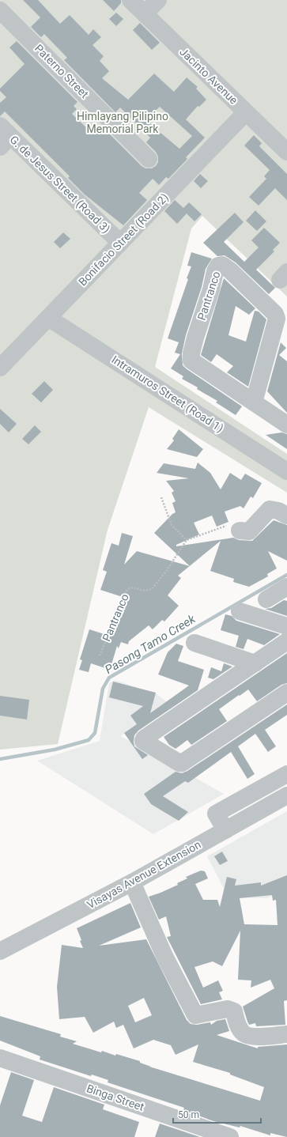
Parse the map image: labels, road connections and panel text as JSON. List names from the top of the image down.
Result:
{
  "streets": {
    "street": [
      "Paterno Street",
      "Jacinto Avenue",
      "G. de Jesus Street (Road 3)",
      "Bonifacio Street (Road 2)",
      "Pantranco",
      "Intramuros Street (Road 1)",
      "Visayas Avenue Extension",
      "Binga Street"
    ]
  },
  "crossings": [
    ["Jacinto Avenue", "Bonifacio Street (Road 2)"],
    ["G. de Jesus Street (Road 3)", "Bonifacio Street (Road 2)"],
    ["Bonifacio Street (Road 2)", "Intramuros Street (Road 1)"]
  ],
  "water": ["Pasong Tamo Creek"],
  "parks": ["Himlayang Pilipino Memorial Park"],
  "scale_bar": "50 m"
}
